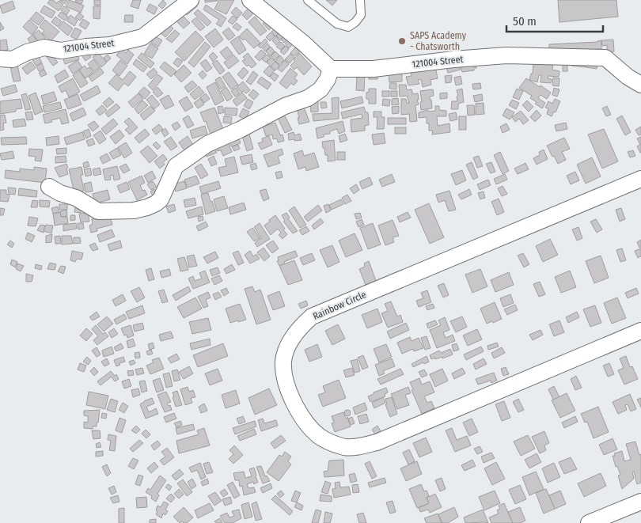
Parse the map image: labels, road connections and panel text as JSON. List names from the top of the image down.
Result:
{
  "streets": {
    "street": ["121004 Street", "Rainbow Circle"]
  },
  "places": ["SAPS Academy - Chatsworth"],
  "scale_bar": "50 m"
}
